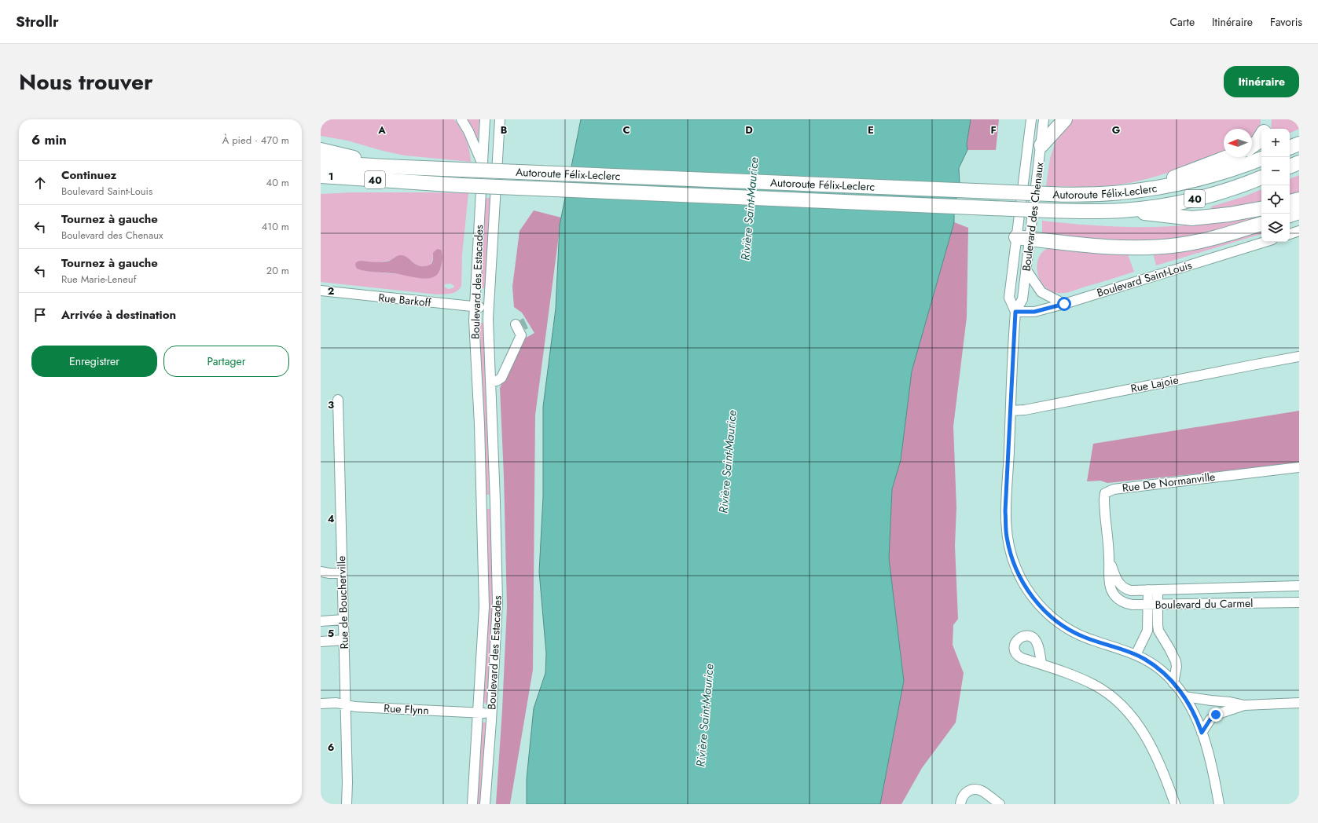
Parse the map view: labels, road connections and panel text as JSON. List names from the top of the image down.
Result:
{
  "streets": {
    "highway": ["Autoroute Félix-Leclerc", "40"],
    "street": [
      "Boulevard des Chenaux",
      "Boulevard Saint-Louis",
      "Boulevard des Estacades",
      "Rue Barkoff",
      "Rue Lajoie",
      "Rue De Normanville",
      "Rue de Boucherville",
      "Boulevard du Carmel",
      "Rue Flynn"
    ]
  },
  "crossings": [
    ["Boulevard des Chenaux", "Boulevard Saint-Louis"],
    ["Boulevard des Chenaux", "Rue Lajoie"],
    ["Boulevard des Estacades", "Rue Barkoff"],
    ["Boulevard des Estacades", "Rue Flynn"],
    ["Rue De Normanville", "Boulevard du Carmel"],
    ["Rue de Boucherville", "Rue Flynn"]
  ],
  "water": ["Rivière Saint-Maurice"],
  "north": "left",
  "page": {
    "header": "Strollr",
    "nav": ["Carte", "Itinéraire", "Favoris"],
    "title": "Nous trouver",
    "buttons": [
      "Itinéraire",
      ["Enregistrer", "Partager"]
    ],
    "heading": ["6 min", "À pied · 470 m"],
    "map_buttons": ["+", "−"],
    "list": [
      ["Continuez", "Boulevard Saint-Louis", "40 m"],
      ["Tournez à gauche", "Boulevard des Chenaux", "410 m"],
      ["Tournez à gauche", "Rue Marie-Leneuf", "20 m"],
      "Arrivée à destination"
    ]
  },
  "grid": {
    "columns": [
      "A",
      "B",
      "C",
      "D",
      "E",
      "F",
      "G"
    ],
    "rows": [
      "1",
      "2",
      "3",
      "4",
      "5",
      "6"
    ]
  }
}
